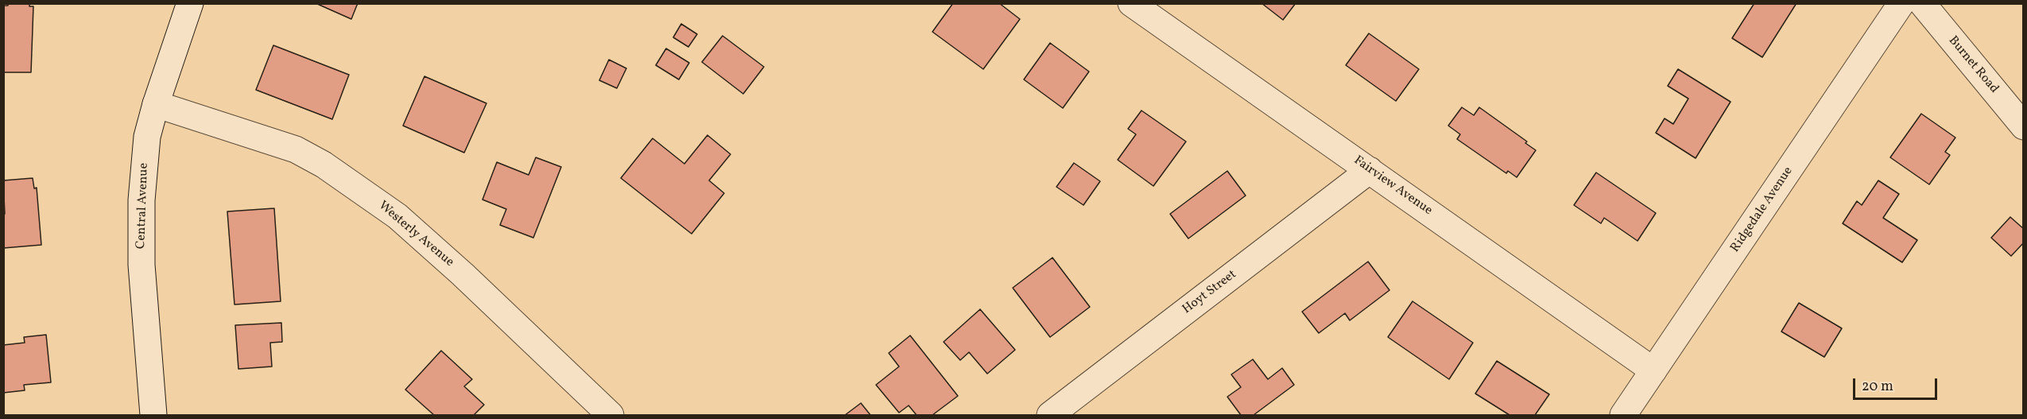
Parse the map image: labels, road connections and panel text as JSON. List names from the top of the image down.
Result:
{
  "streets": {
    "street": [
      "Burnet Road",
      "Fairview Avenue",
      "Central Avenue",
      "Ridgedale Avenue",
      "Westerly Avenue",
      "Hoyt Street"
    ]
  },
  "crossings": [
    ["Fairview Avenue", "Ridgedale Avenue"],
    ["Fairview Avenue", "Hoyt Street"],
    ["Central Avenue", "Westerly Avenue"]
  ],
  "scale_bar": "20 m"
}
